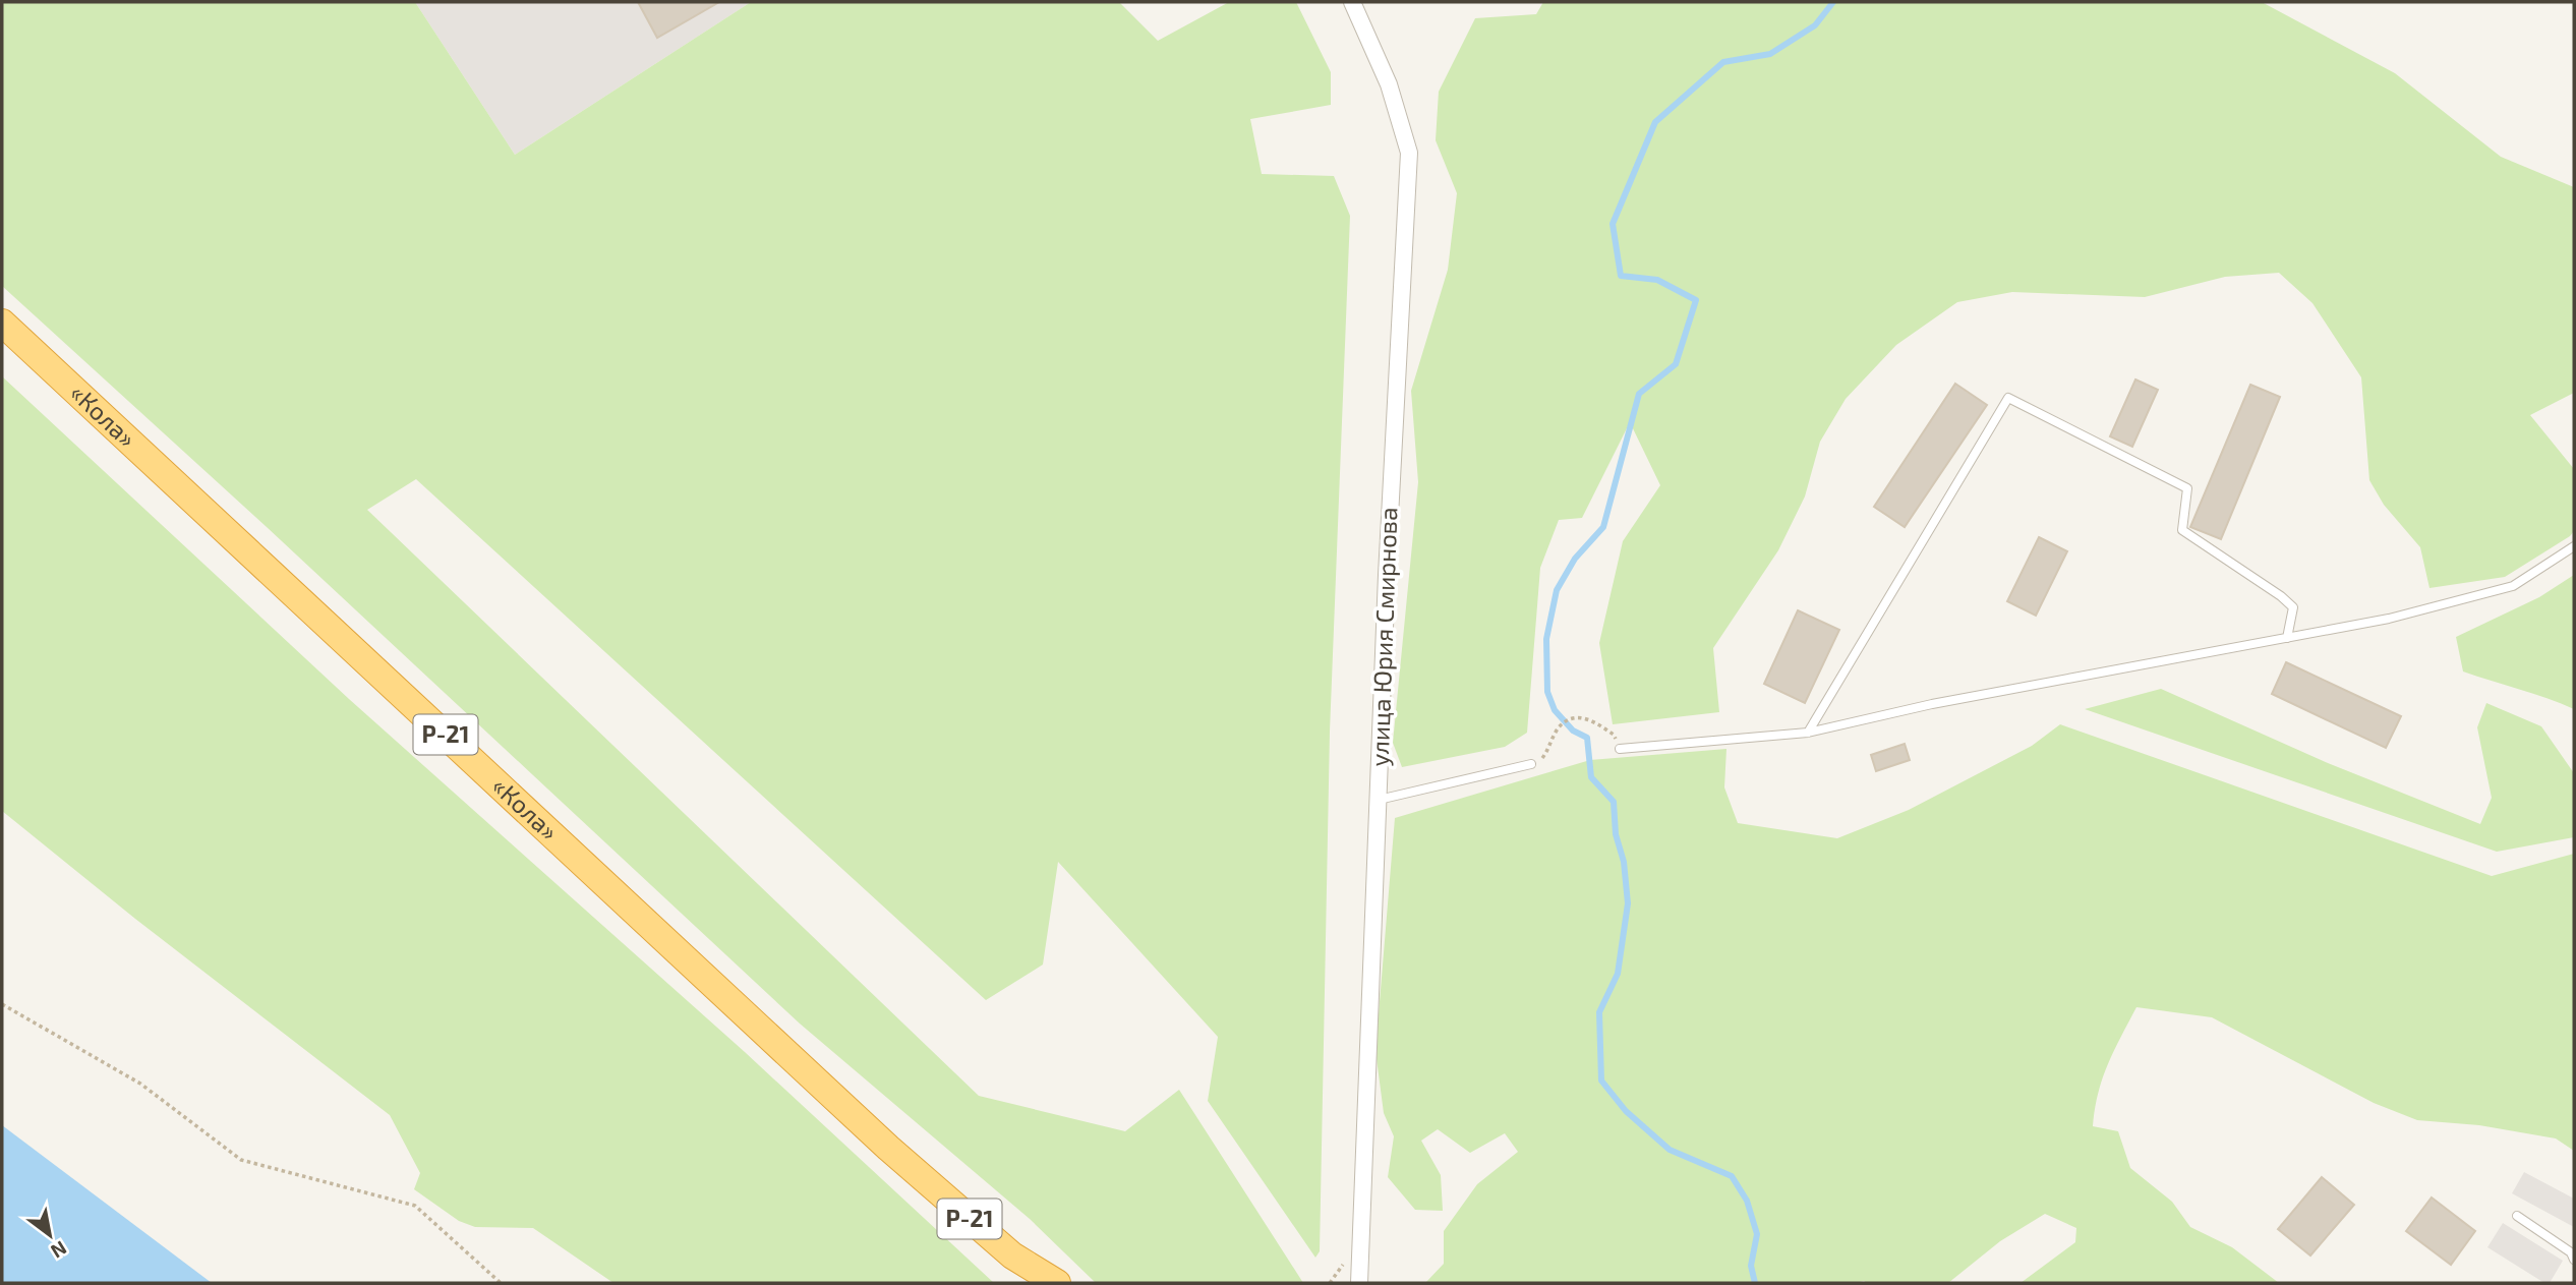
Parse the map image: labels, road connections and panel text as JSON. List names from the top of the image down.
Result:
{
  "streets": {
    "highway": ["«Кола»", "Р-21"],
    "street": ["улица Юрия Смирнова"]
  },
  "north": "bottom right"
}
